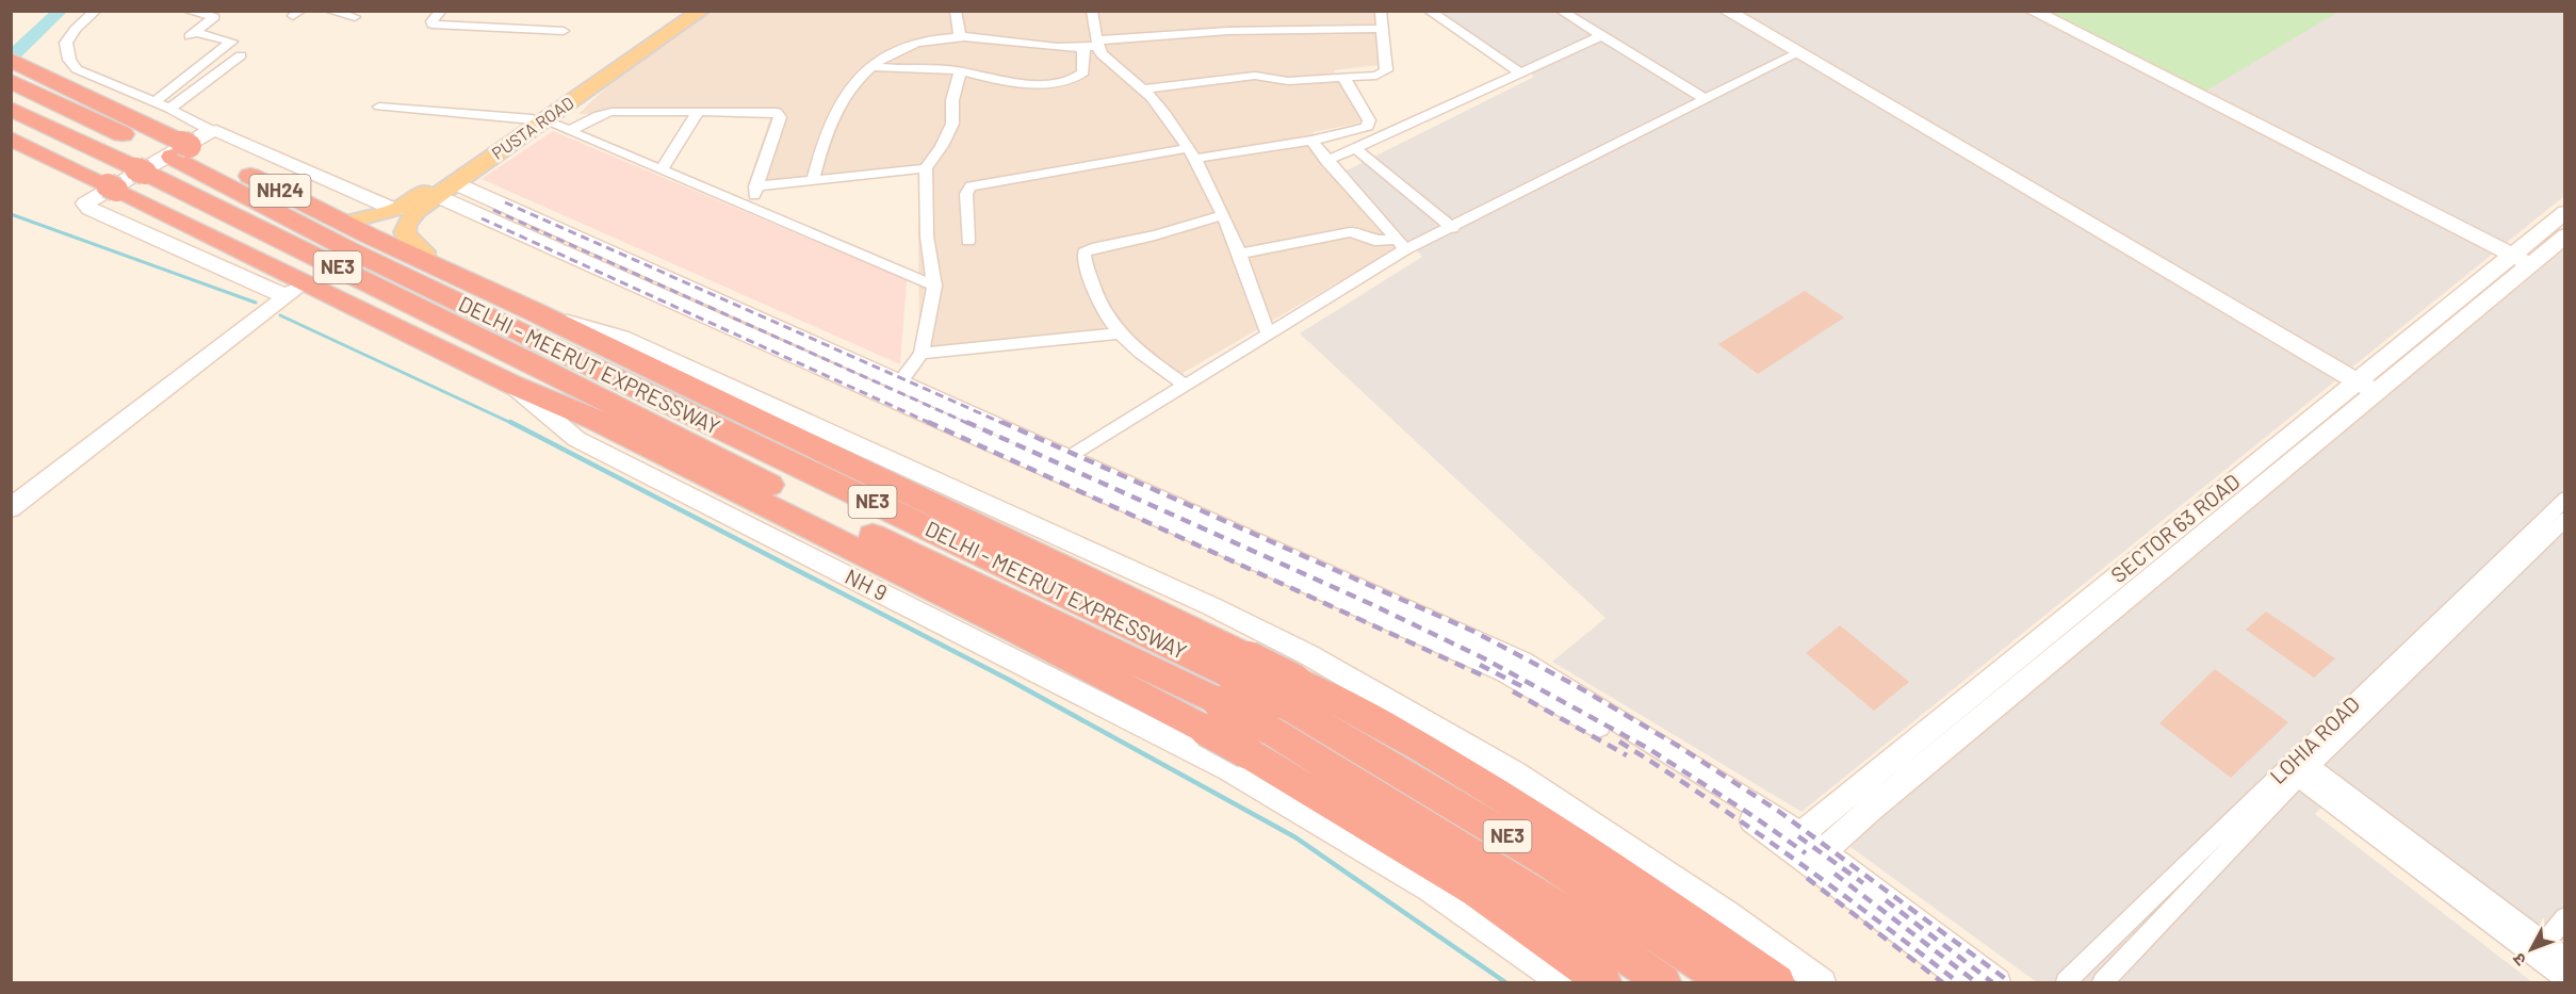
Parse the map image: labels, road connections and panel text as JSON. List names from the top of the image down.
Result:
{
  "streets": {
    "highway": ["NH24", "NE3", "DELHI - MEERUT EXPRESSWAY"],
    "main road": ["PUSTA ROAD"],
    "street": ["SECTOR 63 ROAD", "LOHIA ROAD"]
  },
  "crossings": [
    ["PUSTA ROAD", "NH24"],
    ["NH24", "DELHI - MEERUT EXPRESSWAY"]
  ],
  "north": "bottom left"
}
